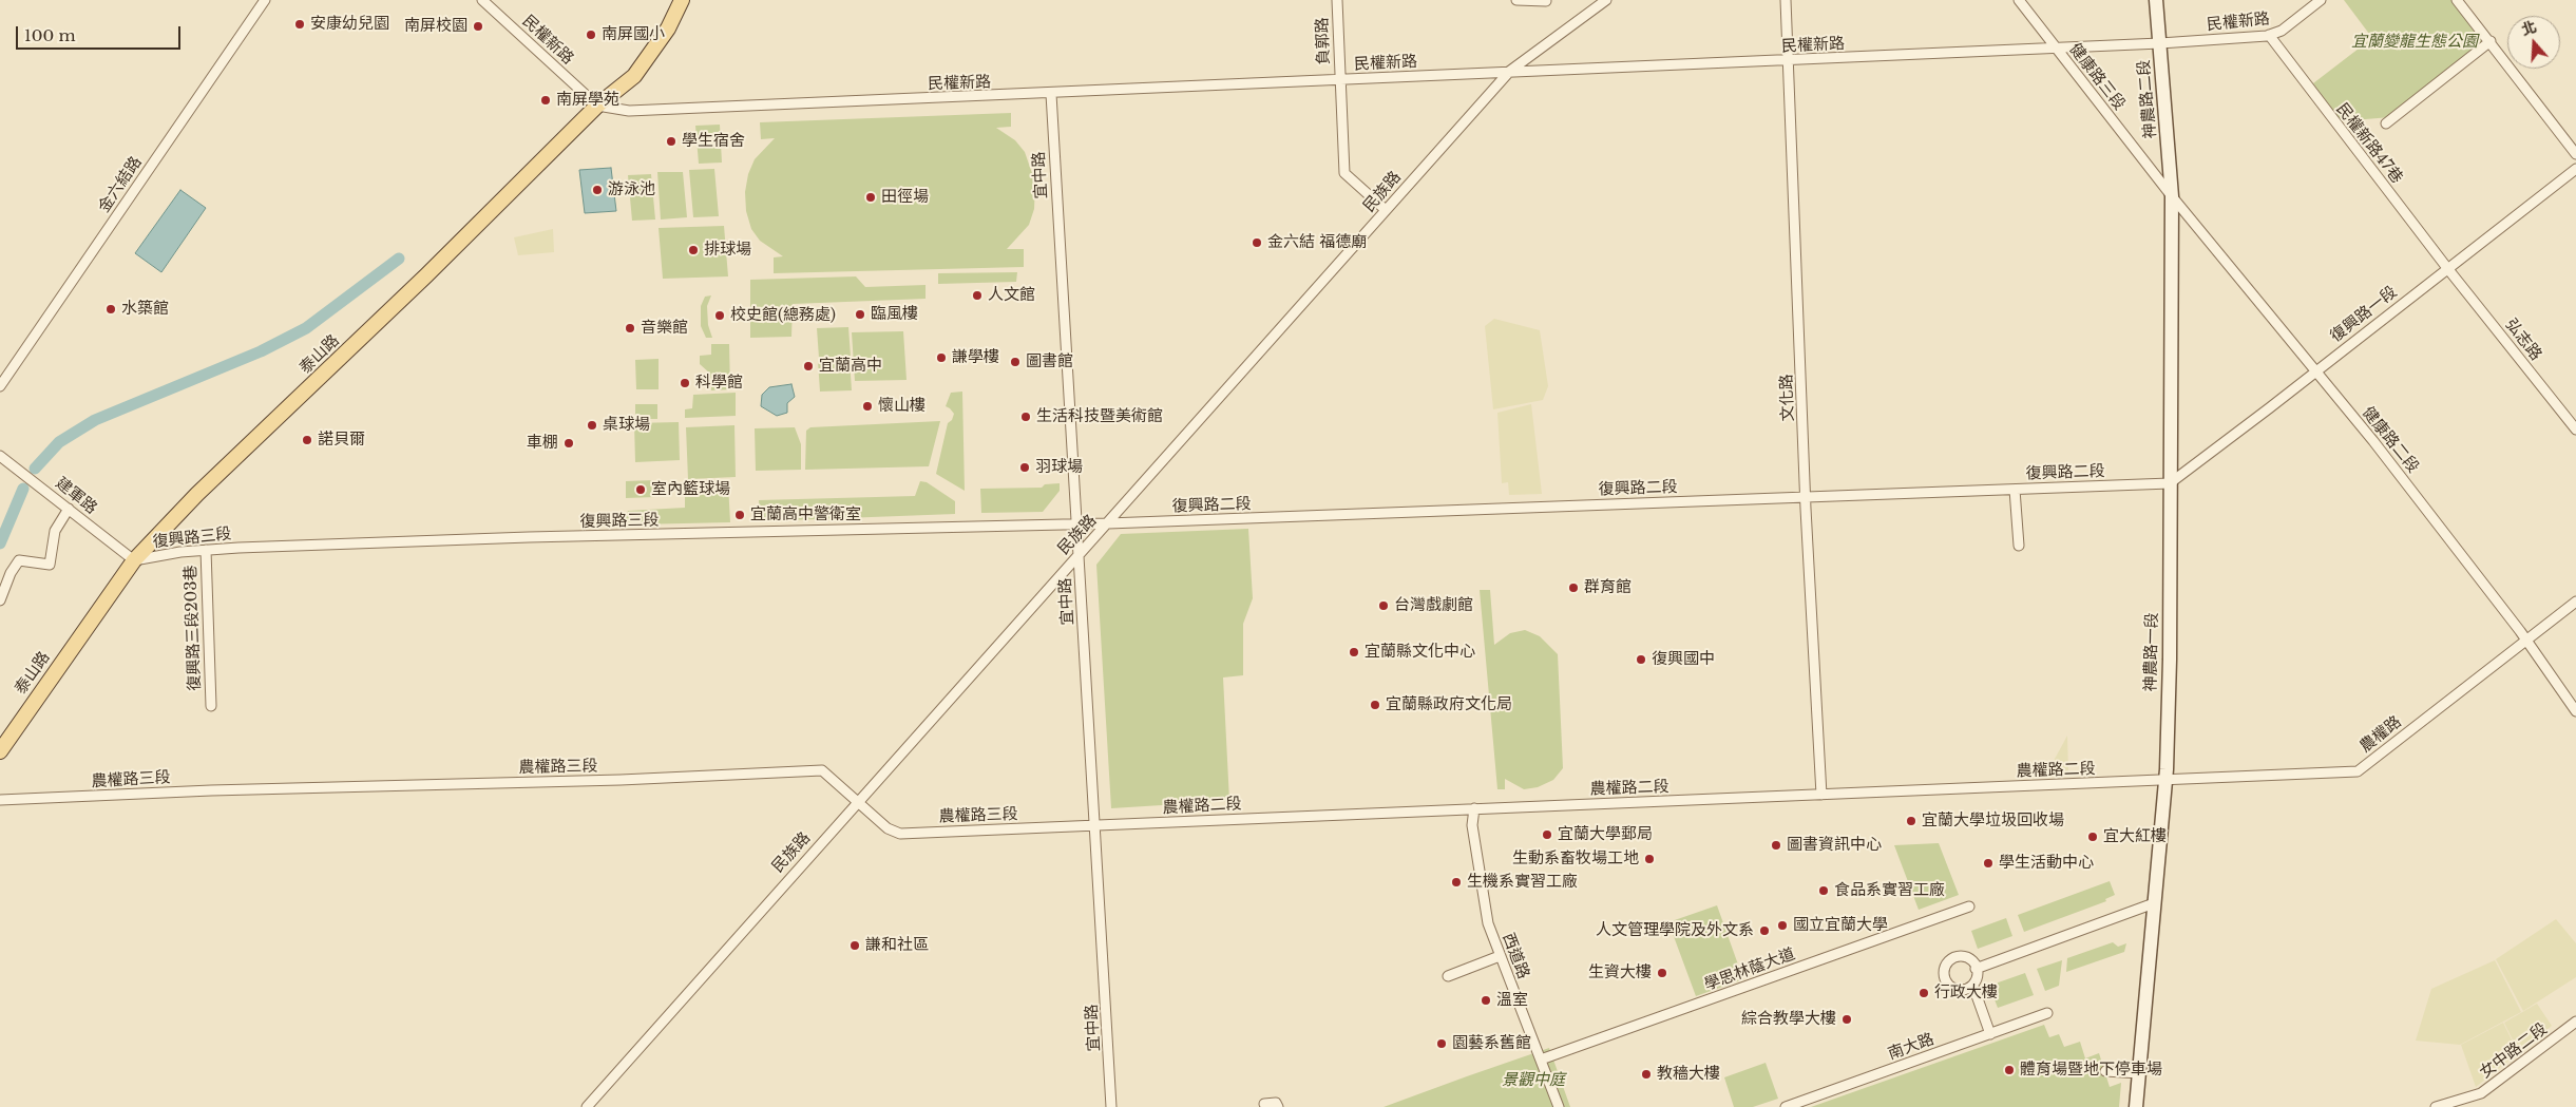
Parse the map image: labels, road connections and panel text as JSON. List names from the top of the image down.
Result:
{
  "streets": {
    "main road": ["泰山路"],
    "street": [
      "民權新路",
      "負郭路",
      "健康路三段",
      "神農路二段",
      "民權新路47巷",
      "宜中路",
      "金六結路",
      "民族路",
      "復興路一段",
      "弘志路",
      "文化路",
      "健康路二段",
      "復興路二段",
      "建軍路",
      "復興路三段",
      "復興路三段203巷",
      "神農路一段",
      "農權路",
      "農權路三段",
      "農權路二段",
      "西道路",
      "學思林蔭大道",
      "南大路",
      "女中路二段"
    ]
  },
  "crossings": [
    ["民權新路", "負郭路"],
    ["民權新路", "健康路三段"],
    ["民權新路", "神農路二段"],
    ["民權新路", "民權新路47巷"],
    ["民權新路", "宜中路"],
    ["民權新路", "民族路"],
    ["民權新路", "泰山路"],
    ["民權新路", "文化路"],
    ["負郭路", "民族路"],
    ["健康路三段", "神農路二段"],
    ["健康路三段", "健康路二段"],
    ["健康路三段", "神農路一段"],
    ["神農路二段", "健康路二段"],
    ["神農路二段", "神農路一段"],
    ["民權新路47巷", "復興路一段"],
    ["民權新路47巷", "弘志路"],
    ["宜中路", "民族路"],
    ["宜中路", "復興路三段"],
    ["宜中路", "農權路三段"],
    ["宜中路", "農權路二段"],
    ["民族路", "復興路二段"],
    ["民族路", "復興路三段"],
    ["民族路", "農權路三段"],
    ["復興路一段", "弘志路"],
    ["復興路一段", "健康路二段"],
    ["復興路一段", "復興路二段"],
    ["復興路一段", "神農路一段"],
    ["泰山路", "建軍路"],
    ["泰山路", "復興路三段"],
    ["文化路", "復興路二段"],
    ["文化路", "農權路二段"],
    ["健康路二段", "神農路一段"],
    ["健康路二段", "農權路"],
    ["復興路二段", "復興路三段"],
    ["復興路二段", "神農路一段"],
    ["建軍路", "復興路三段"],
    ["復興路三段", "復興路三段203巷"],
    ["神農路一段", "農權路"],
    ["神農路一段", "農權路二段"],
    ["農權路", "農權路二段"],
    ["農權路三段", "農權路二段"],
    ["農權路二段", "西道路"],
    ["西道路", "學思林蔭大道"]
  ],
  "parks": ["宜蘭變龍生態公園", "景觀中庭"],
  "places": [
    "安康幼兒園",
    "南屏校園",
    "南屏國小",
    "南屏學苑",
    "學生宿舍",
    "游泳池",
    "田徑場",
    "金六結 福德廟",
    "排球場",
    "人文館",
    "水築館",
    "臨風樓",
    "校史館(總務處)",
    "音樂館",
    "謙學樓",
    "圖書館",
    "宜蘭高中",
    "科學館",
    "懷山樓",
    "生活科技暨美術館",
    "桌球場",
    "諾貝爾",
    "車棚",
    "羽球場",
    "室內籃球場",
    "宜蘭高中警衛室",
    "群育館",
    "台灣戲劇館",
    "宜蘭縣文化中心",
    "復興國中",
    "宜蘭縣政府文化局",
    "宜蘭大學垃圾回收場",
    "宜蘭大學郵局",
    "宜大紅樓",
    "圖書資訊中心",
    "生動系畜牧場工地",
    "學生活動中心",
    "生機系實習工廠",
    "食品系實習工廠",
    "國立宜蘭大學",
    "人文管理學院及外文系",
    "謙和社區",
    "生資大樓",
    "行政大樓",
    "溫室",
    "綜合教學大樓",
    "園藝系舊館",
    "體育場暨地下停車場",
    "教穡大樓"
  ],
  "scale_bar": "100 m",
  "north": "top"
}
